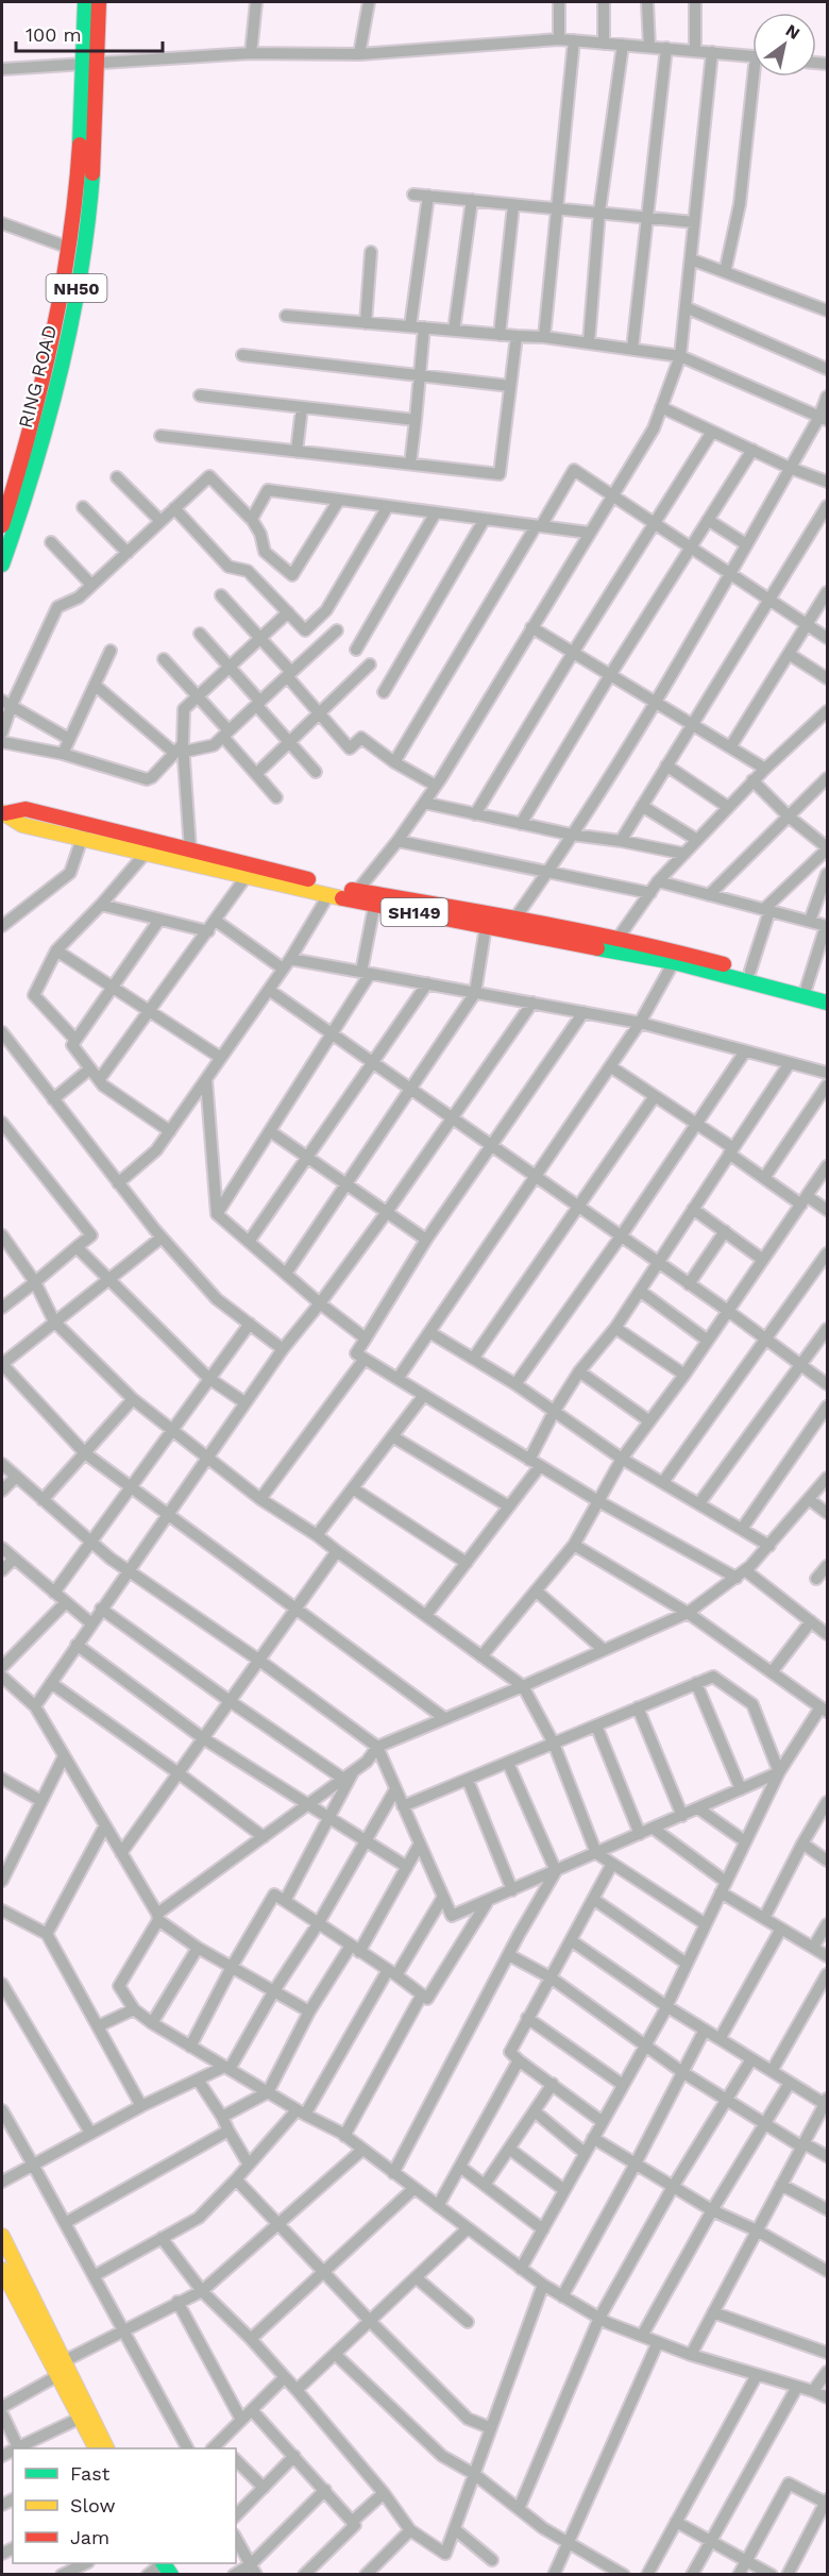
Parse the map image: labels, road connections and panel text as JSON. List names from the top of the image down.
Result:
{
  "streets": {
    "main road": ["NH50", "RING ROAD", "SH149"]
  },
  "legend": ["Fast", "Slow", "Jam"],
  "scale_bar": "100 m",
  "north": "top right"
}
